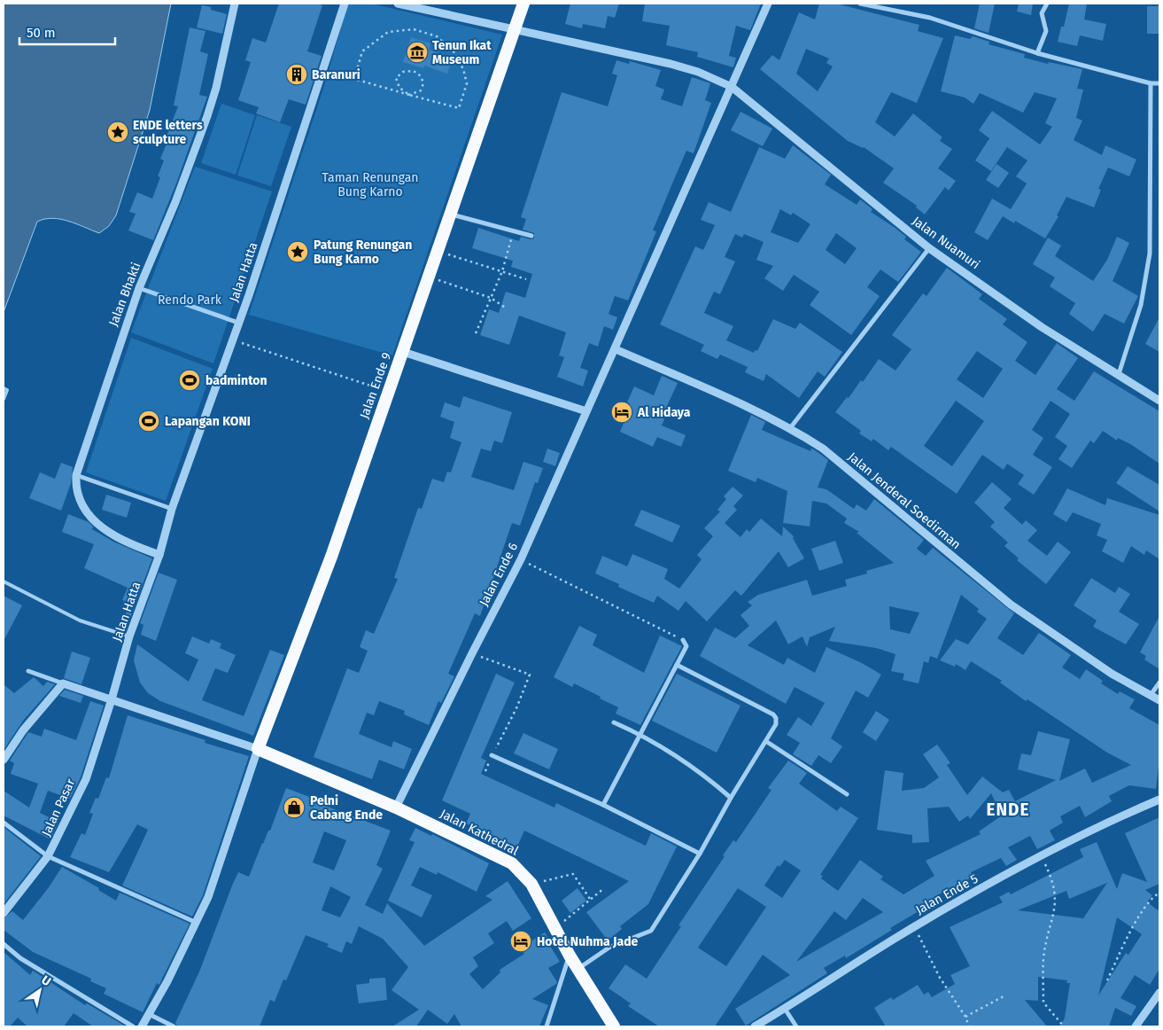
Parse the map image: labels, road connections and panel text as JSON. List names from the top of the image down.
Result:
{
  "streets": {
    "highway": ["Jalan Ende 9", "Jalan Kathedral"],
    "street": [
      "Jalan Nuamuri",
      "Jalan Hatta",
      "Jalan Bhakti",
      "Jalan Jenderal Soedirman",
      "Jalan Ende 6",
      "Jalan Pasar",
      "Jalan Ende 5"
    ]
  },
  "crossings": [
    ["Jalan Nuamuri", "Jalan Ende 9"],
    ["Jalan Nuamuri", "Jalan Ende 6"],
    ["Jalan Hatta", "Jalan Bhakti"],
    ["Jalan Hatta", "Jalan Pasar"],
    ["Jalan Ende 9", "Jalan Kathedral"],
    ["Jalan Jenderal Soedirman", "Jalan Ende 6"],
    ["Jalan Ende 6", "Jalan Kathedral"]
  ],
  "districts": ["ENDE"],
  "parks": ["Taman Renungan Bung Karno", "Rendo Park"],
  "places": {
    "museum": ["Tenun Ikat Museum"],
    "building": ["Baranuri"],
    "place": ["ENDE letters sculpture", "Patung Renungan Bung Karno"],
    "sports": ["badminton", "Lapangan KONI"],
    "hotel": ["Al Hidaya", "Hotel Nuhma Jade"],
    "shop": ["Pelni Cabang Ende"]
  },
  "scale_bar": "50 m",
  "north": "top right"
}
